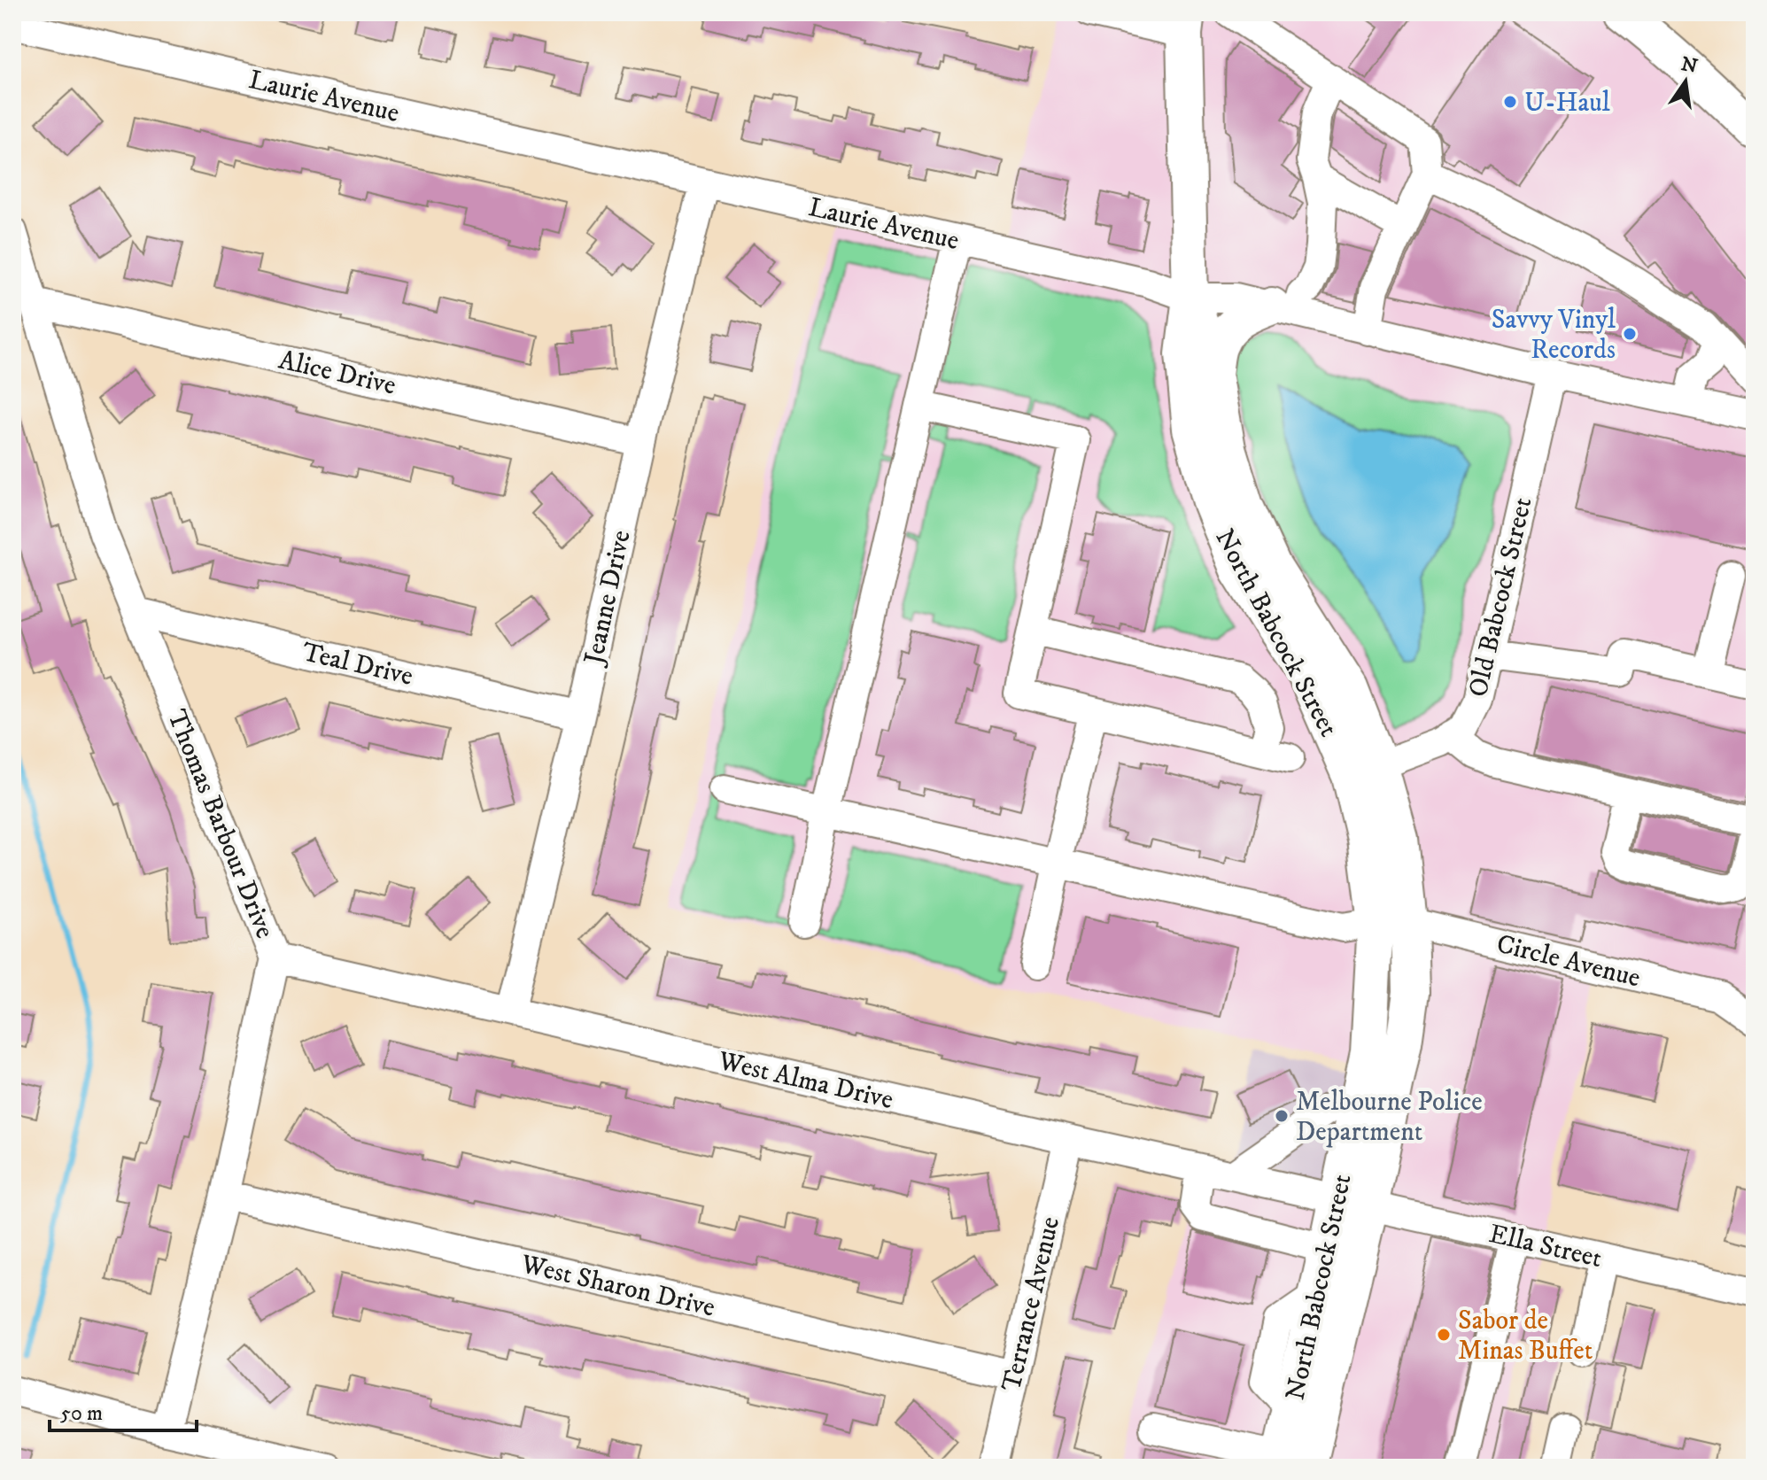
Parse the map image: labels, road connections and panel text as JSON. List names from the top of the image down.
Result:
{
  "streets": {
    "main road": ["North Babcock Street"],
    "street": [
      "Laurie Avenue",
      "Alice Drive",
      "Jeanne Drive",
      "Old Babcock Street",
      "Teal Drive",
      "Thomas Barbour Drive",
      "Circle Avenue",
      "West Alma Drive",
      "Ella Street",
      "West Sharon Drive",
      "Terrance Avenue"
    ]
  },
  "crossings": [
    ["Laurie Avenue", "Jeanne Drive"],
    ["Laurie Avenue", "Old Babcock Street"],
    ["Laurie Avenue", "North Babcock Street"],
    ["Alice Drive", "Jeanne Drive"],
    ["Alice Drive", "Thomas Barbour Drive"],
    ["Jeanne Drive", "Teal Drive"],
    ["Jeanne Drive", "West Alma Drive"],
    ["Old Babcock Street", "North Babcock Street"],
    ["North Babcock Street", "Circle Avenue"],
    ["North Babcock Street", "West Alma Drive"],
    ["North Babcock Street", "Ella Street"],
    ["Teal Drive", "Thomas Barbour Drive"],
    ["Thomas Barbour Drive", "West Alma Drive"],
    ["Thomas Barbour Drive", "West Sharon Drive"],
    ["West Alma Drive", "Ella Street"],
    ["West Alma Drive", "Terrance Avenue"],
    ["West Sharon Drive", "Terrance Avenue"]
  ],
  "places": [
    "U-Haul",
    "Savvy Vinyl Records",
    "Melbourne Police Department",
    "Sabor de Minas Buffet"
  ],
  "scale_bar": "50 m",
  "north": "top"
}
